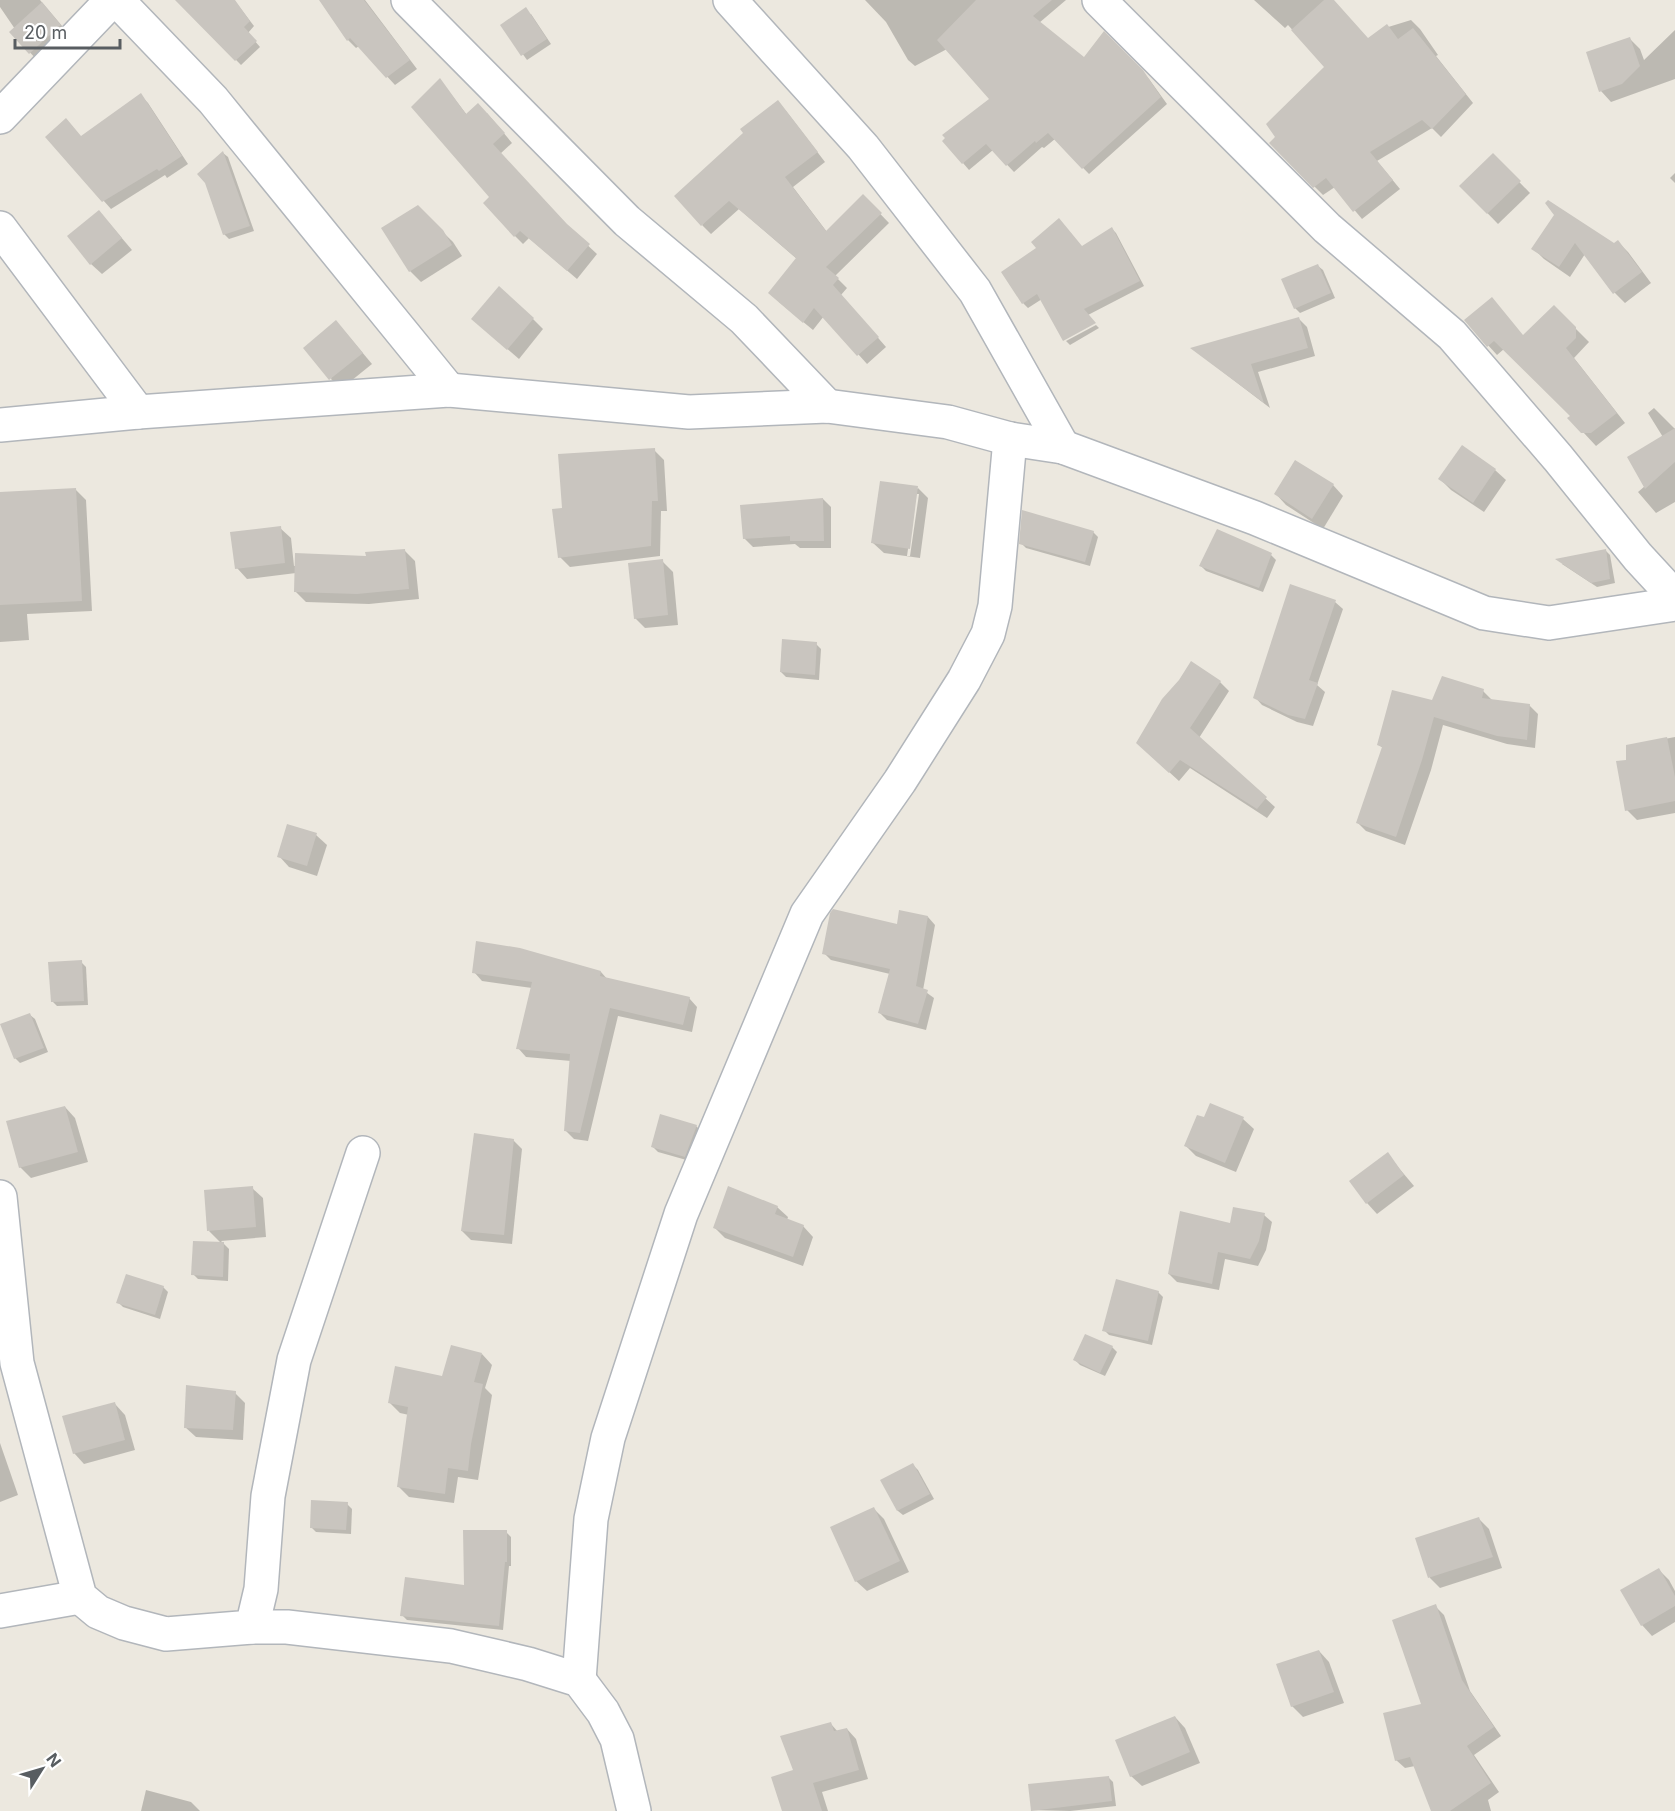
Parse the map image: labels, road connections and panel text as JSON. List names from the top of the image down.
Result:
{
  "scale_bar": "20 m",
  "north": "top right"
}
